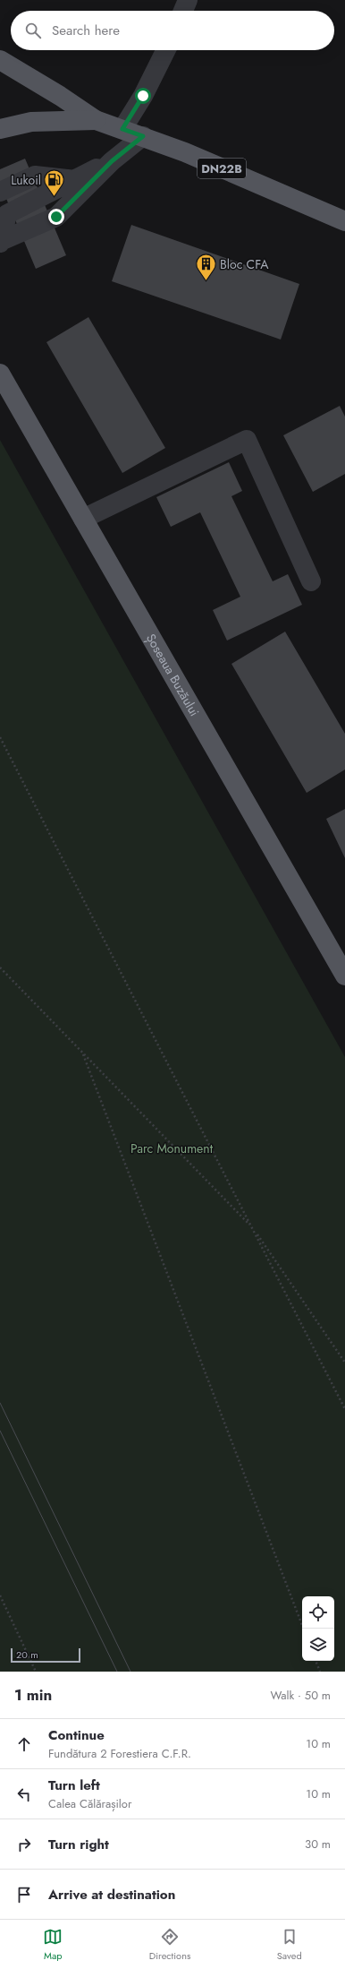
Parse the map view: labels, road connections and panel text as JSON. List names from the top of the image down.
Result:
{
  "streets": {
    "main road": ["DN22B", "Șoseaua Buzăului"]
  },
  "parks": ["Parc Monument"],
  "places": {
    "fuel station": ["Lukoil"],
    "building": ["Bloc CFA"]
  },
  "scale_bar": "20 m",
  "page": {
    "search": "Search here",
    "scale": "20 m",
    "heading": ["1 min", "Walk · 50 m"],
    "list": [
      ["Continue", "Fundătura 2 Forestiera C.F.R.", "10 m"],
      ["Turn left", "Calea Călărașilor", "10 m"],
      ["Turn right", "30 m"],
      "Arrive at destination"
    ],
    "nav": ["Map", "Directions", "Saved"]
  }
}
